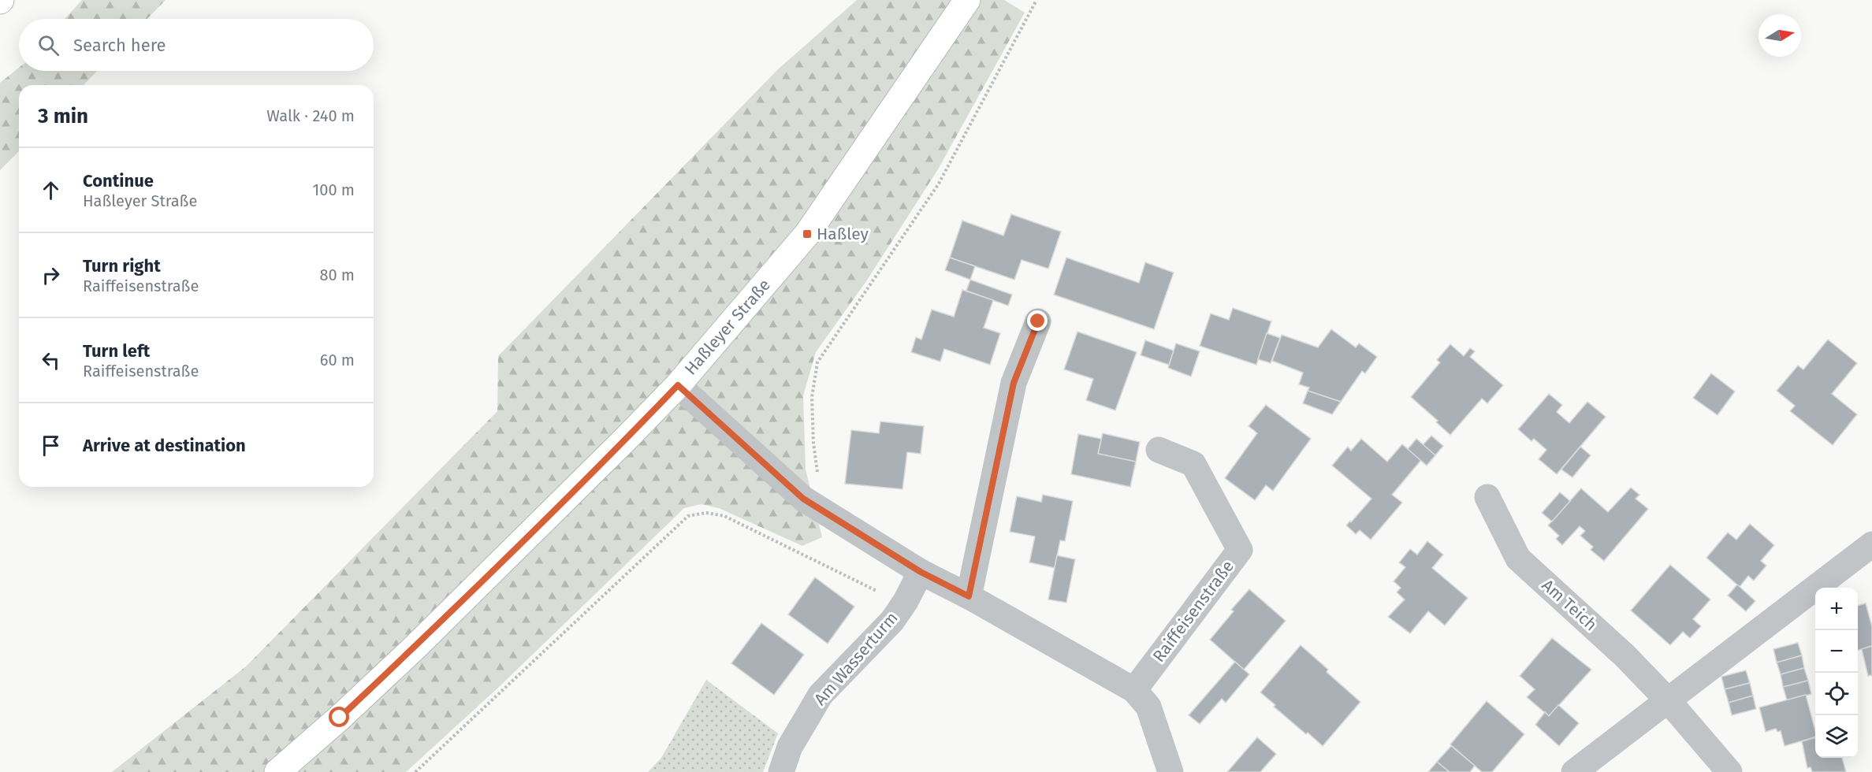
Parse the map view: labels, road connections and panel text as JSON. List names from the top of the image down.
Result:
{
  "streets": {
    "main road": ["Haßleyer Straße"],
    "street": ["Am Teich", "Raiffeisenstraße", "Am Wasserturm"]
  },
  "places": {
    "transit": ["Haßley"]
  },
  "north": "right",
  "page": {
    "search": "Search here",
    "heading": ["3 min", "Walk · 240 m"],
    "list": [
      ["Continue", "Haßleyer Straße", "100 m"],
      ["Turn right", "Raiffeisenstraße", "80 m"],
      ["Turn left", "Raiffeisenstraße", "60 m"],
      "Arrive at destination"
    ],
    "map_buttons": ["+", "−"]
  }
}
